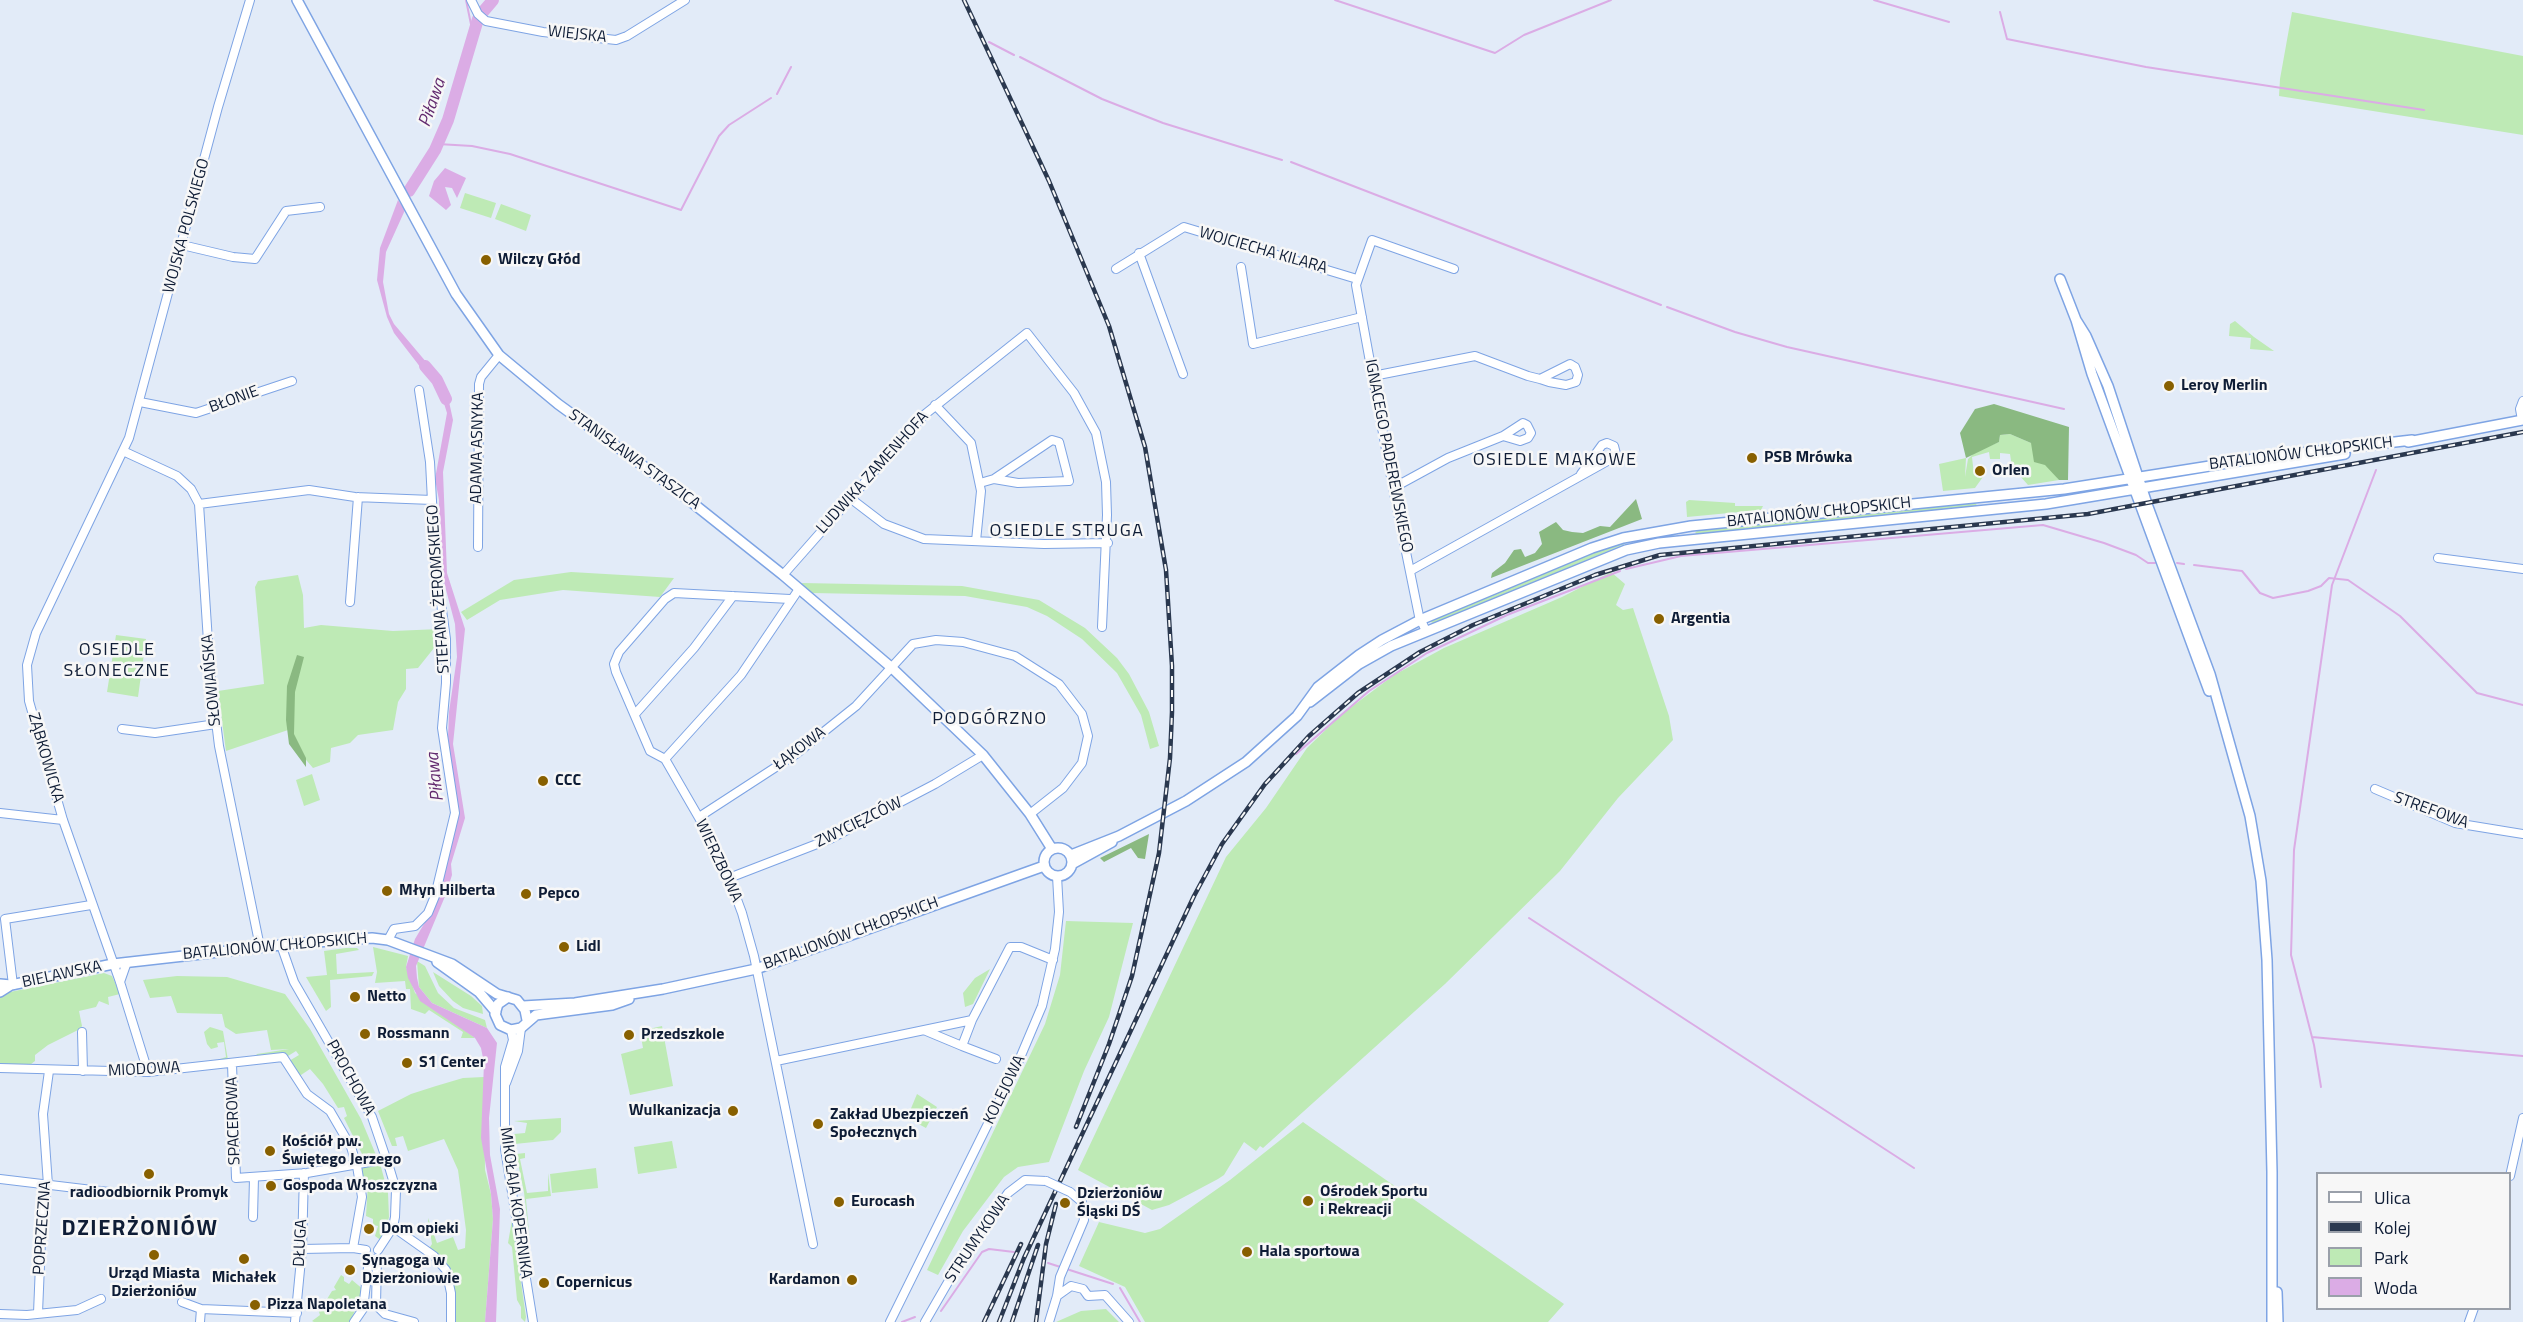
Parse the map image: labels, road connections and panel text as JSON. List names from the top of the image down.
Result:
{
  "streets": {
    "main road": ["BATALIONÓW CHŁOPSKICH", "STANISŁAWA STASZICA", "BIELAWSKA"],
    "street": [
      "WIEJSKA",
      "WOJSKA POLSKIEGO",
      "WOJCIECHA KILARA",
      "BŁONIE",
      "ADAMA ASNYKA",
      "IGNACEGO PADEREWSKIEGO",
      "LUDWIKA ZAMENHOFA",
      "STEFANA ŻEROMSKIEGO",
      "SŁOWIAŃSKA",
      "ŁĄKOWA",
      "ZĄBKOWICKA",
      "STREFOWA",
      "ZWYCIĘZCÓW",
      "WIERZBOWA",
      "MIODOWA",
      "PROCHOWA",
      "KOLEJOWA",
      "SPACEROWA",
      "MIKOŁAJA KOPERNIKA",
      "POPRZECZNA",
      "STRUMYKOWA",
      "DŁUGA"
    ]
  },
  "crossings": [
    ["WOJSKA POLSKIEGO", "BŁONIE"],
    ["WOJSKA POLSKIEGO", "ZĄBKOWICKA"],
    ["WOJCIECHA KILARA", "IGNACEGO PADEREWSKIEGO"],
    ["ADAMA ASNYKA", "STANISŁAWA STASZICA"],
    ["BATALIONÓW CHŁOPSKICH", "IGNACEGO PADEREWSKIEGO"],
    ["BATALIONÓW CHŁOPSKICH", "STANISŁAWA STASZICA"],
    ["BATALIONÓW CHŁOPSKICH", "STEFANA ŻEROMSKIEGO"],
    ["BATALIONÓW CHŁOPSKICH", "SŁOWIAŃSKA"],
    ["BATALIONÓW CHŁOPSKICH", "ZĄBKOWICKA"],
    ["BATALIONÓW CHŁOPSKICH", "WIERZBOWA"],
    ["BATALIONÓW CHŁOPSKICH", "BIELAWSKA"],
    ["BATALIONÓW CHŁOPSKICH", "PROCHOWA"],
    ["BATALIONÓW CHŁOPSKICH", "KOLEJOWA"],
    ["BATALIONÓW CHŁOPSKICH", "MIKOŁAJA KOPERNIKA"],
    ["STANISŁAWA STASZICA", "LUDWIKA ZAMENHOFA"],
    ["STANISŁAWA STASZICA", "ŁĄKOWA"],
    ["STANISŁAWA STASZICA", "ZWYCIĘZCÓW"],
    ["STANISŁAWA STASZICA", "KOLEJOWA"],
    ["ŁĄKOWA", "WIERZBOWA"],
    ["ZĄBKOWICKA", "BIELAWSKA"],
    ["ZĄBKOWICKA", "MIODOWA"],
    ["ZWYCIĘZCÓW", "WIERZBOWA"],
    ["MIODOWA", "SPACEROWA"],
    ["MIODOWA", "POPRZECZNA"]
  ],
  "districts": [
    "OSIEDLE MAKOWE",
    "OSIEDLE STRUGA",
    "OSIEDLE SŁONECZNE",
    "PODGÓRZNO",
    "DZIERŻONIÓW"
  ],
  "water": ["Piława"],
  "places": [
    "Wilczy Głód",
    "Leroy Merlin",
    "PSB Mrówka",
    "Orlen",
    "Argentia",
    "CCC",
    "Młyn Hilberta",
    "Pepco",
    "Lidl",
    "Netto",
    "Rossmann",
    "Przedszkole",
    "S1 Center",
    "Wulkanizacja",
    "Zakład Ubezpieczeń Społecznych",
    "Kościół pw. Świętego Jerzego",
    "radioodbiornik Promyk",
    "Gospoda Włoszczyzna",
    "Ośrodek Sportu i Rekreacji",
    "Eurocash",
    "Dzierżoniów Śląski DŚ",
    "Dom opieki",
    "Hala sportowa",
    "Urząd Miasta Dzierżoniów",
    "Michałek",
    "Synagoga w Dzierżoniowie",
    "Kardamon",
    "Copernicus",
    "Pizza Napoletana"
  ],
  "legend": [
    "Ulica",
    "Kolej",
    "Park",
    "Woda"
  ]
}
